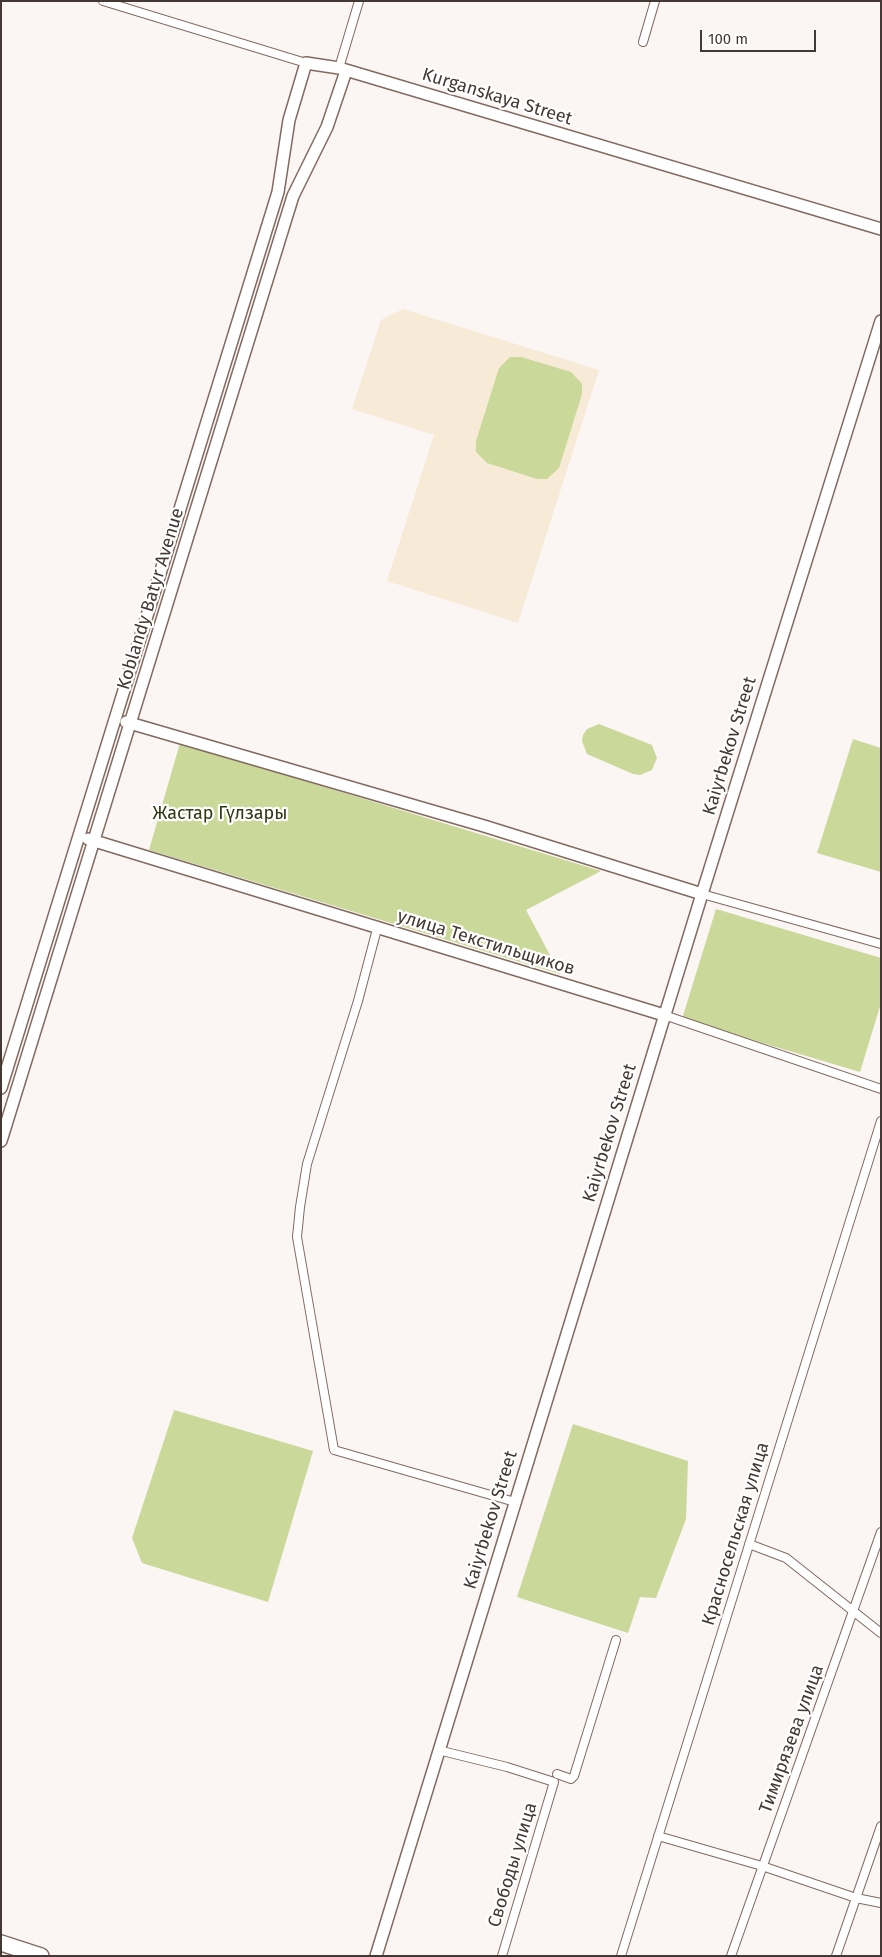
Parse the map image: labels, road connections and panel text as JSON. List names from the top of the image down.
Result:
{
  "streets": {
    "street": [
      "Kurganskaya Street",
      "Koblandy Batyr Avenue",
      "Kaiyrbekov Street",
      "улица Текстильщиков",
      "Красносельская улица",
      "Тимирязева улица",
      "Свободы улица"
    ]
  },
  "crossings": [
    ["Kurganskaya Street", "Koblandy Batyr Avenue"],
    ["Koblandy Batyr Avenue", "улица Текстильщиков"],
    ["Kaiyrbekov Street", "улица Текстильщиков"]
  ],
  "parks": ["Жастар Гүлзары"],
  "scale_bar": "100 m"
}
